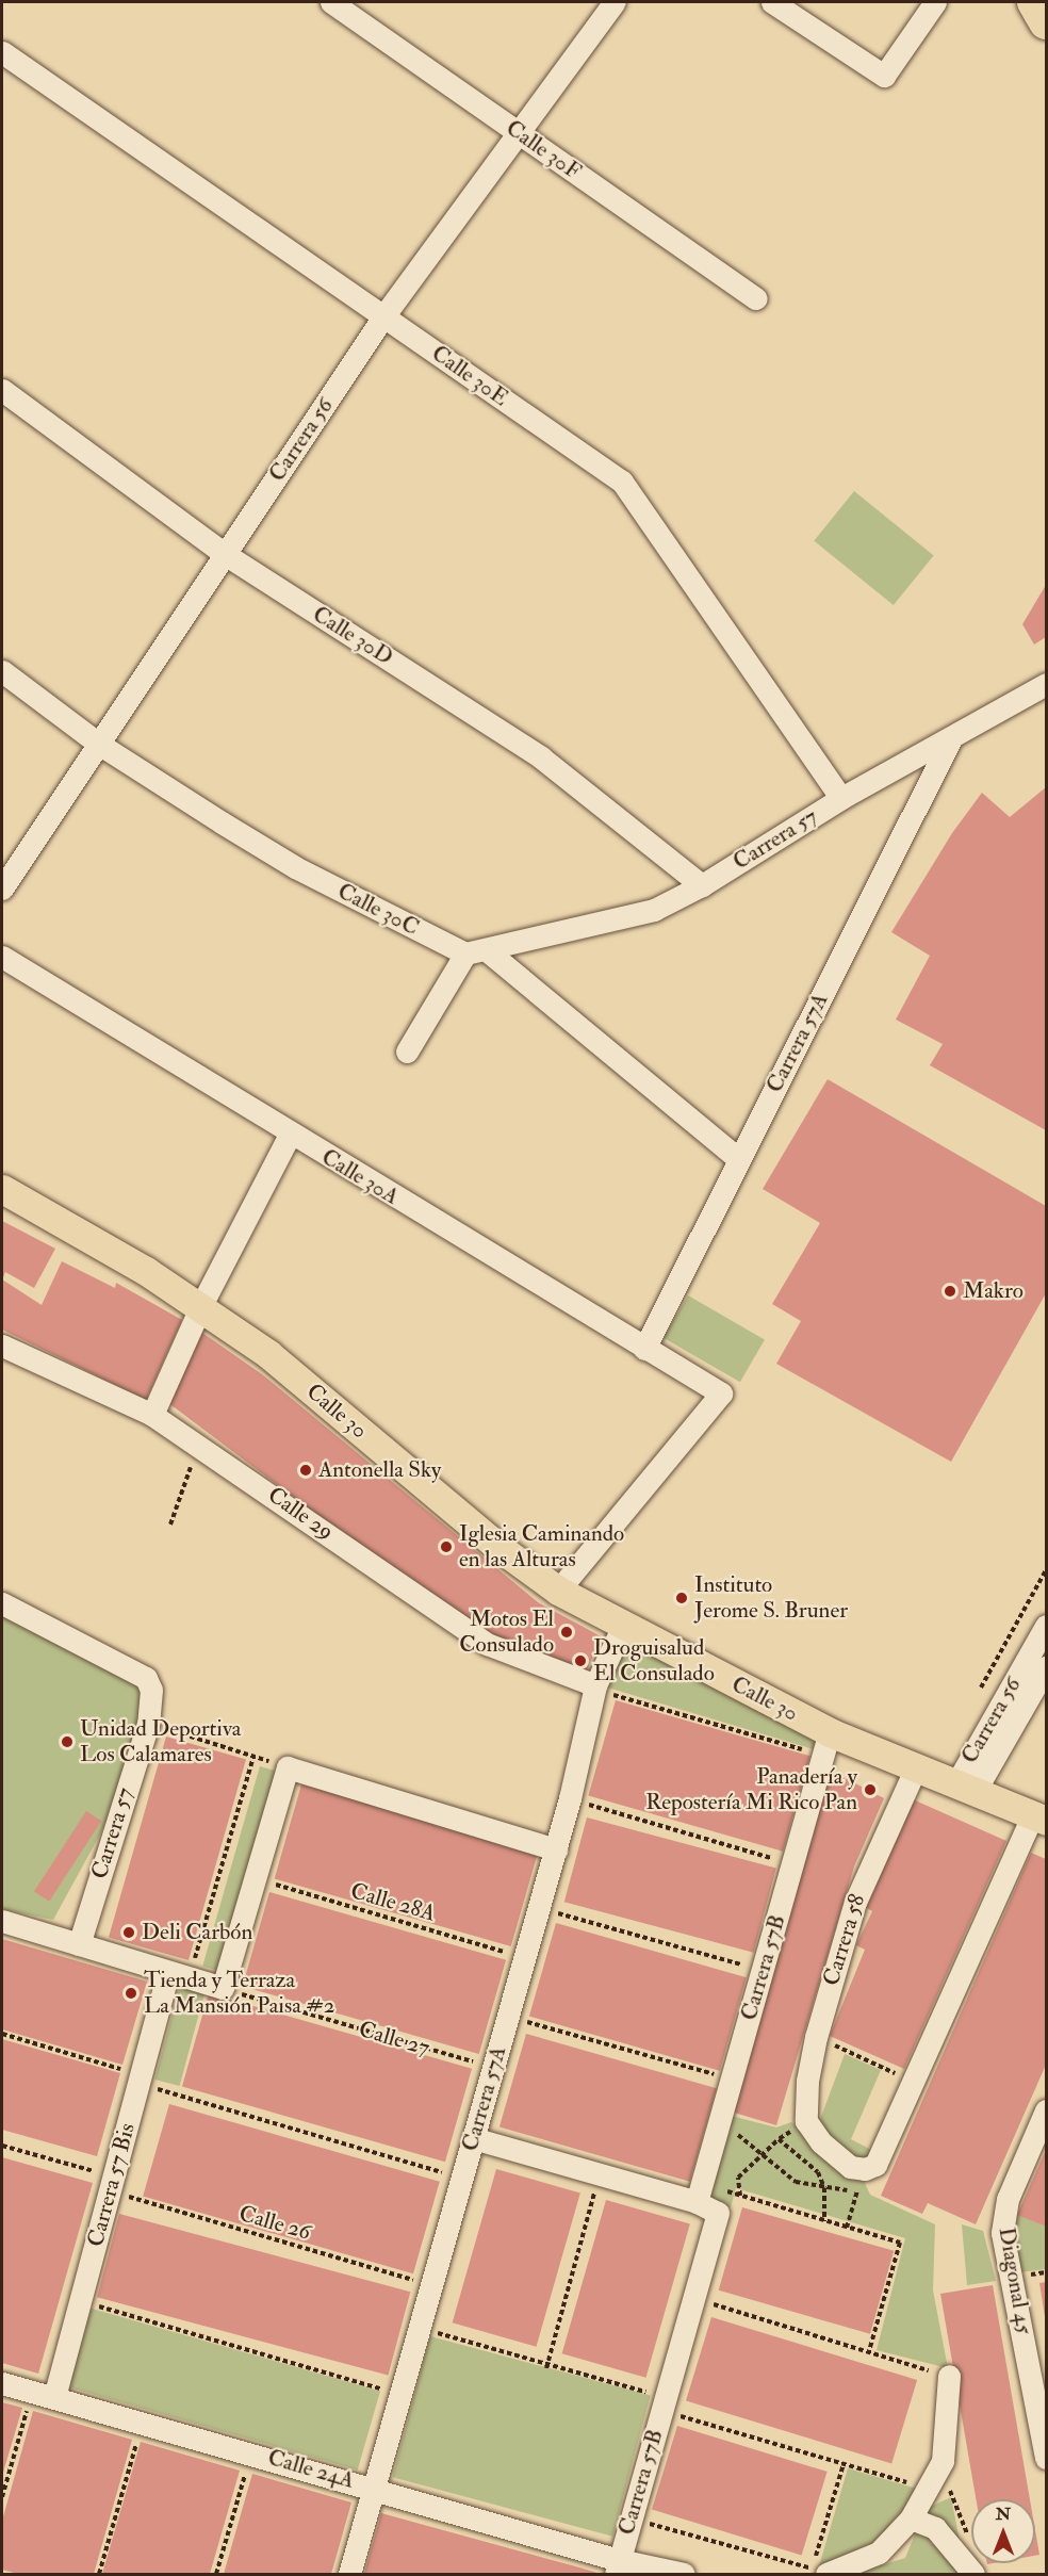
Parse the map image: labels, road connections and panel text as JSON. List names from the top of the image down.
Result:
{
  "streets": {
    "main road": ["Calle 30"],
    "street": [
      "Calle 30F",
      "Calle 30E",
      "Carrera 56",
      "Calle 30D",
      "Carrera 57",
      "Calle 30C",
      "Carrera 57A",
      "Calle 30A",
      "Calle 29",
      "Carrera 58",
      "Carrera 57B",
      "Carrera 57 Bis",
      "Diagonal 45",
      "Calle 24A"
    ],
    "path": ["Calle 28A", "Calle 27", "Calle 26"]
  },
  "crossings": [
    ["Calle 30F", "Carrera 56"],
    ["Calle 30E", "Carrera 56"],
    ["Calle 30E", "Carrera 57"],
    ["Carrera 56", "Calle 30D"],
    ["Carrera 56", "Calle 30C"],
    ["Carrera 56", "Calle 30"],
    ["Calle 30D", "Carrera 57"],
    ["Carrera 57", "Calle 30C"],
    ["Carrera 57", "Carrera 57A"],
    ["Calle 30C", "Carrera 57A"],
    ["Carrera 57A", "Calle 30A"],
    ["Carrera 57A", "Calle 30"],
    ["Carrera 57A", "Calle 29"],
    ["Carrera 57A", "Calle 28A"],
    ["Carrera 57A", "Calle 27"],
    ["Carrera 57A", "Calle 26"],
    ["Carrera 57A", "Calle 24A"],
    ["Calle 30A", "Calle 30"],
    ["Calle 30", "Carrera 58"],
    ["Calle 30", "Carrera 57B"],
    ["Carrera 57B", "Calle 24A"],
    ["Carrera 57 Bis", "Calle 26"],
    ["Carrera 57 Bis", "Calle 24A"]
  ],
  "places": [
    "Makro",
    "Antonella Sky",
    "Iglesia Caminando en las Alturas",
    "Instituto Jerome S. Bruner",
    "Motos El Consulado",
    "Droguisalud El Consulado",
    "Unidad Deportiva Los Calamares",
    "Panadería y Repostería Mi Rico Pan",
    "Deli Carbón",
    "Tienda y Terraza La Mansión Paisa #2"
  ],
  "north": "top"
}
